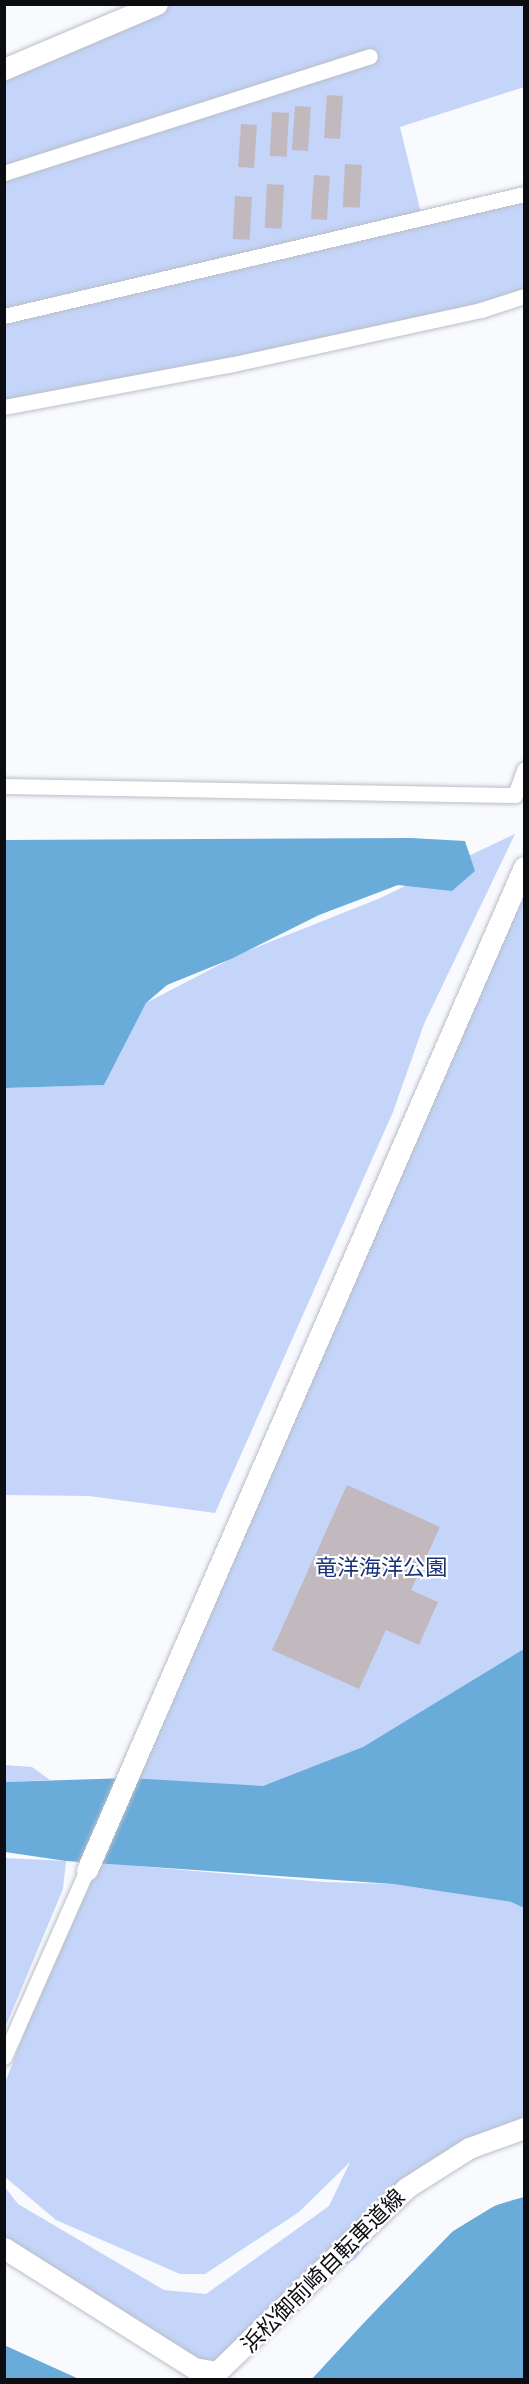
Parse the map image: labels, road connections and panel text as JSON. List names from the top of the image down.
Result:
{
  "streets": {
    "street": ["浜松御前崎自転車道線"]
  },
  "parks": ["竜洋海洋公園"]
}
